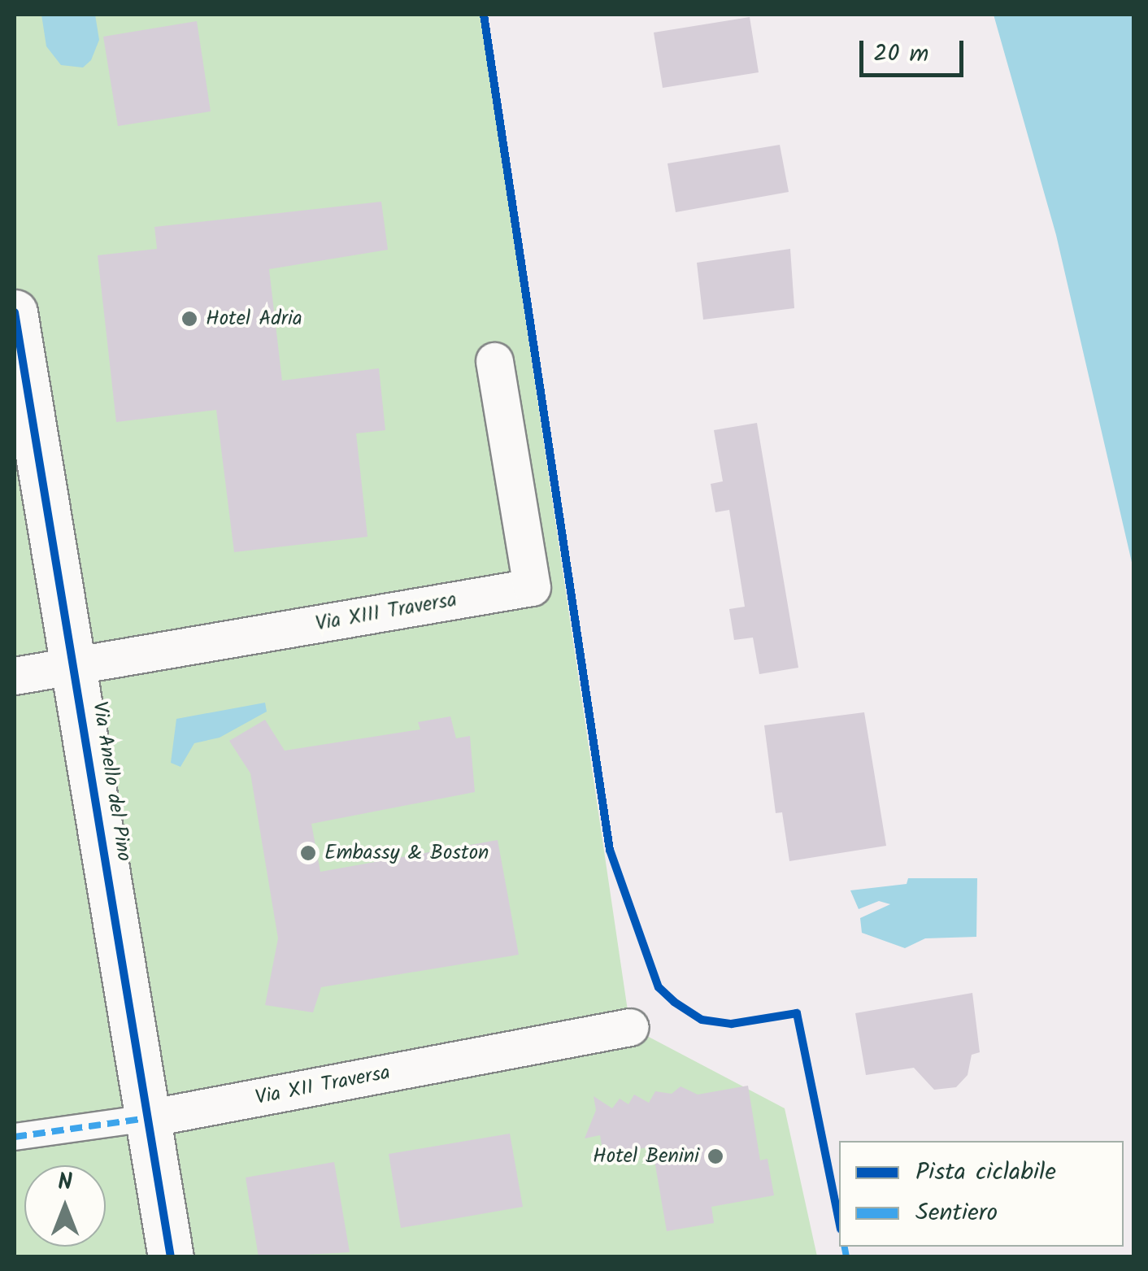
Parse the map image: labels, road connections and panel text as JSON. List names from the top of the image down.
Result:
{
  "streets": {
    "street": ["Via XIII Traversa", "Via Anello del Pino", "Via XII Traversa"]
  },
  "crossings": [
    ["Via XIII Traversa", "Via Anello del Pino"],
    ["Via Anello del Pino", "Via XII Traversa"]
  ],
  "places": ["Hotel Adria", "Embassy & Boston", "Hotel Benini"],
  "legend": ["Pista ciclabile", "Sentiero"],
  "scale_bar": "20 m",
  "north": "top"
}
